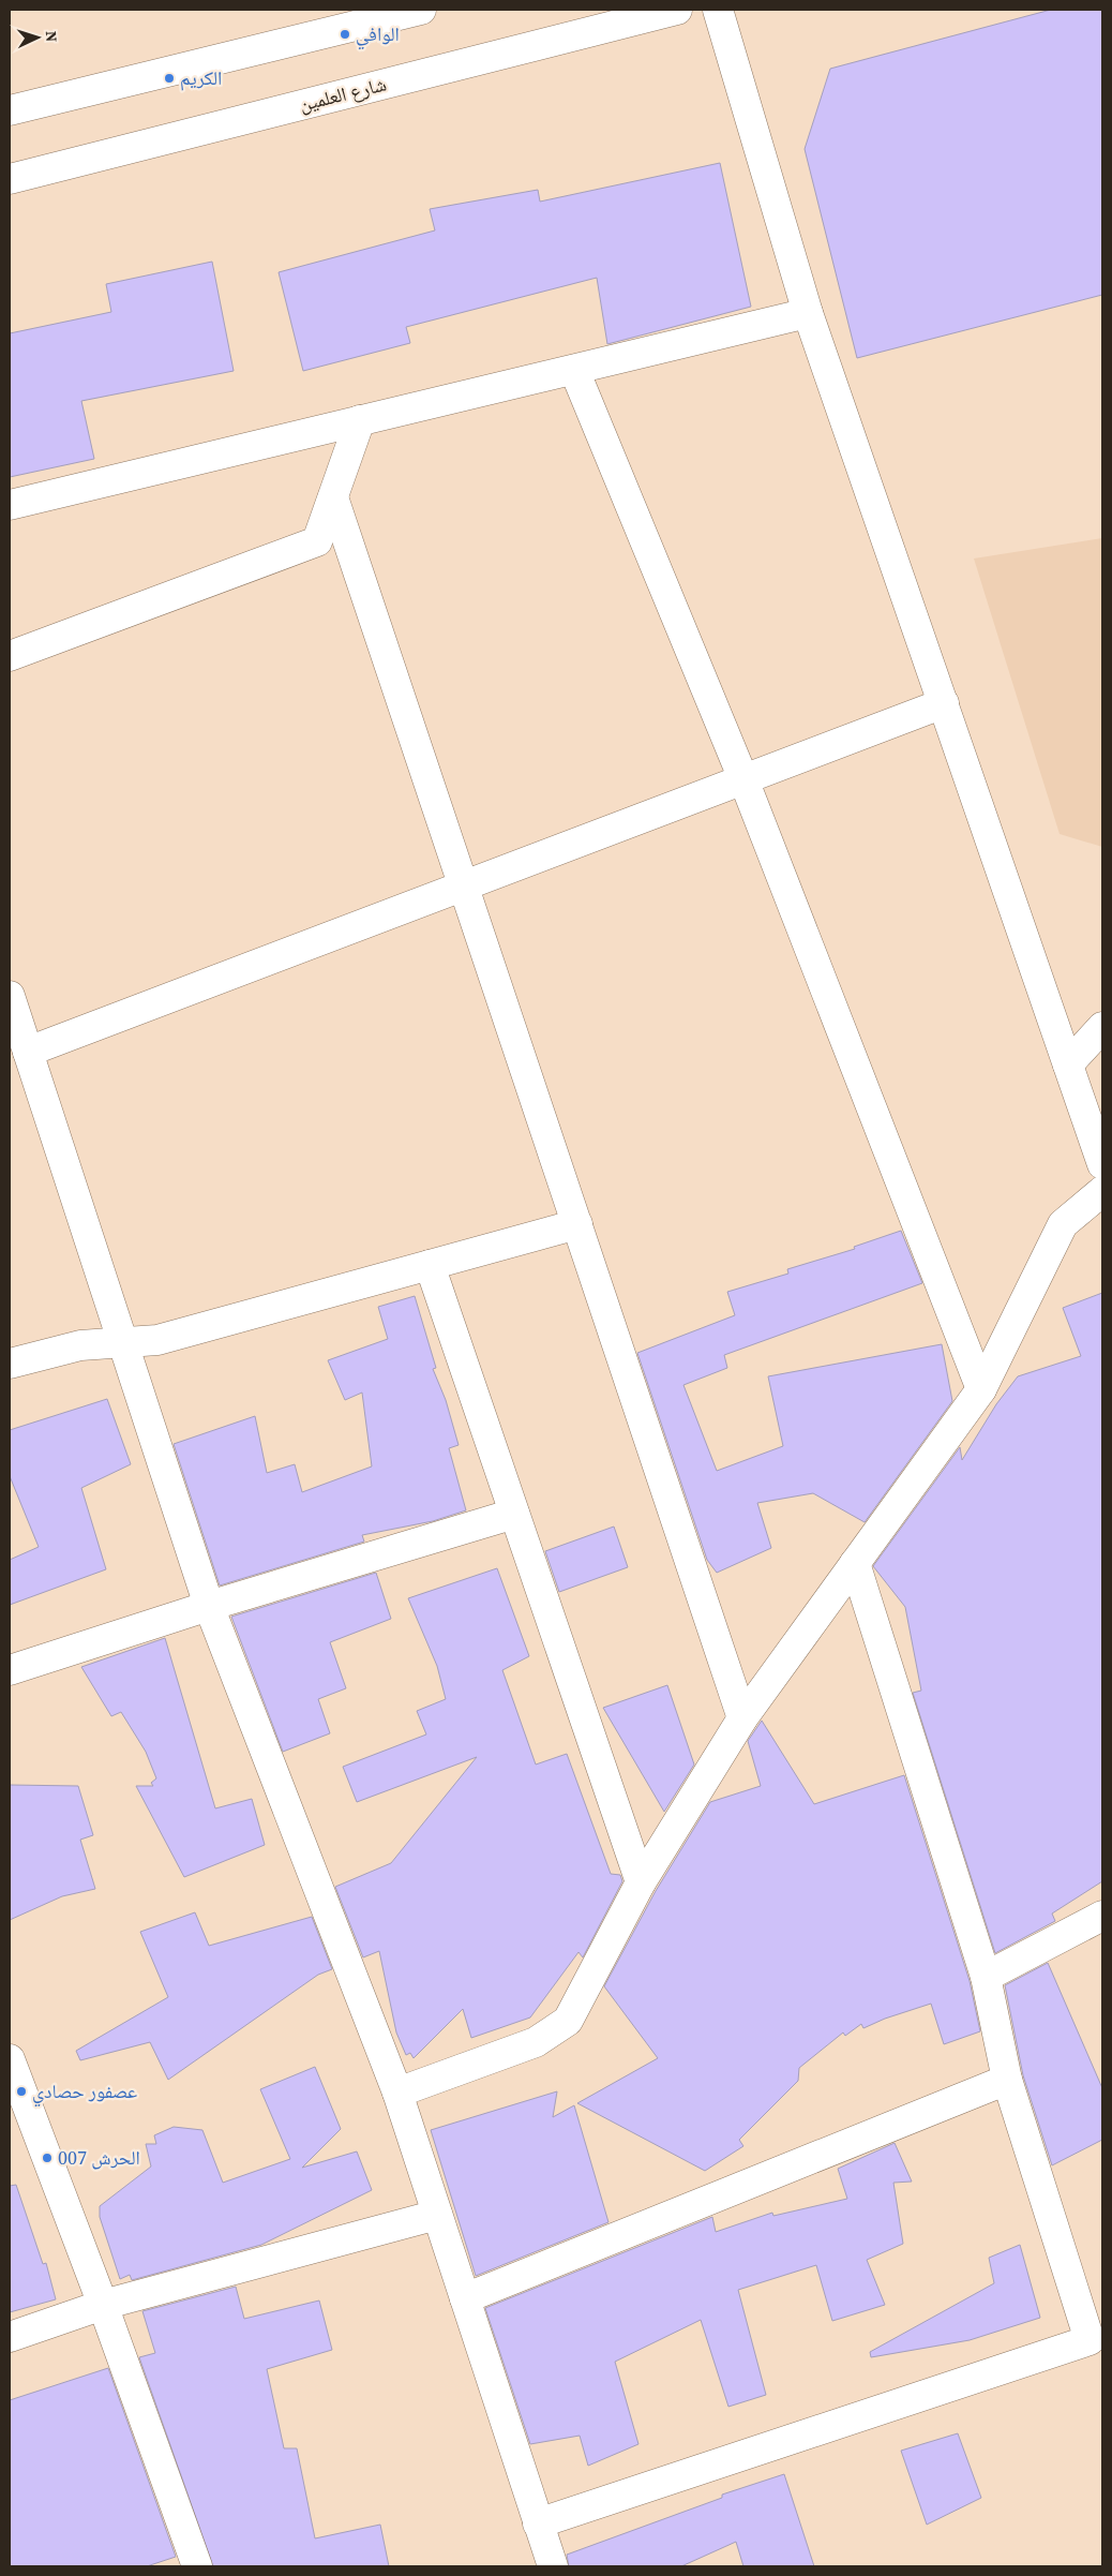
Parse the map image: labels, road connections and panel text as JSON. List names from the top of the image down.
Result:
{
  "streets": {
    "street": ["شارع العلمين"]
  },
  "places": [
    "الوافي",
    "الكريم",
    "عصفور حصادي",
    "الحرش 007"
  ],
  "north": "right"
}
